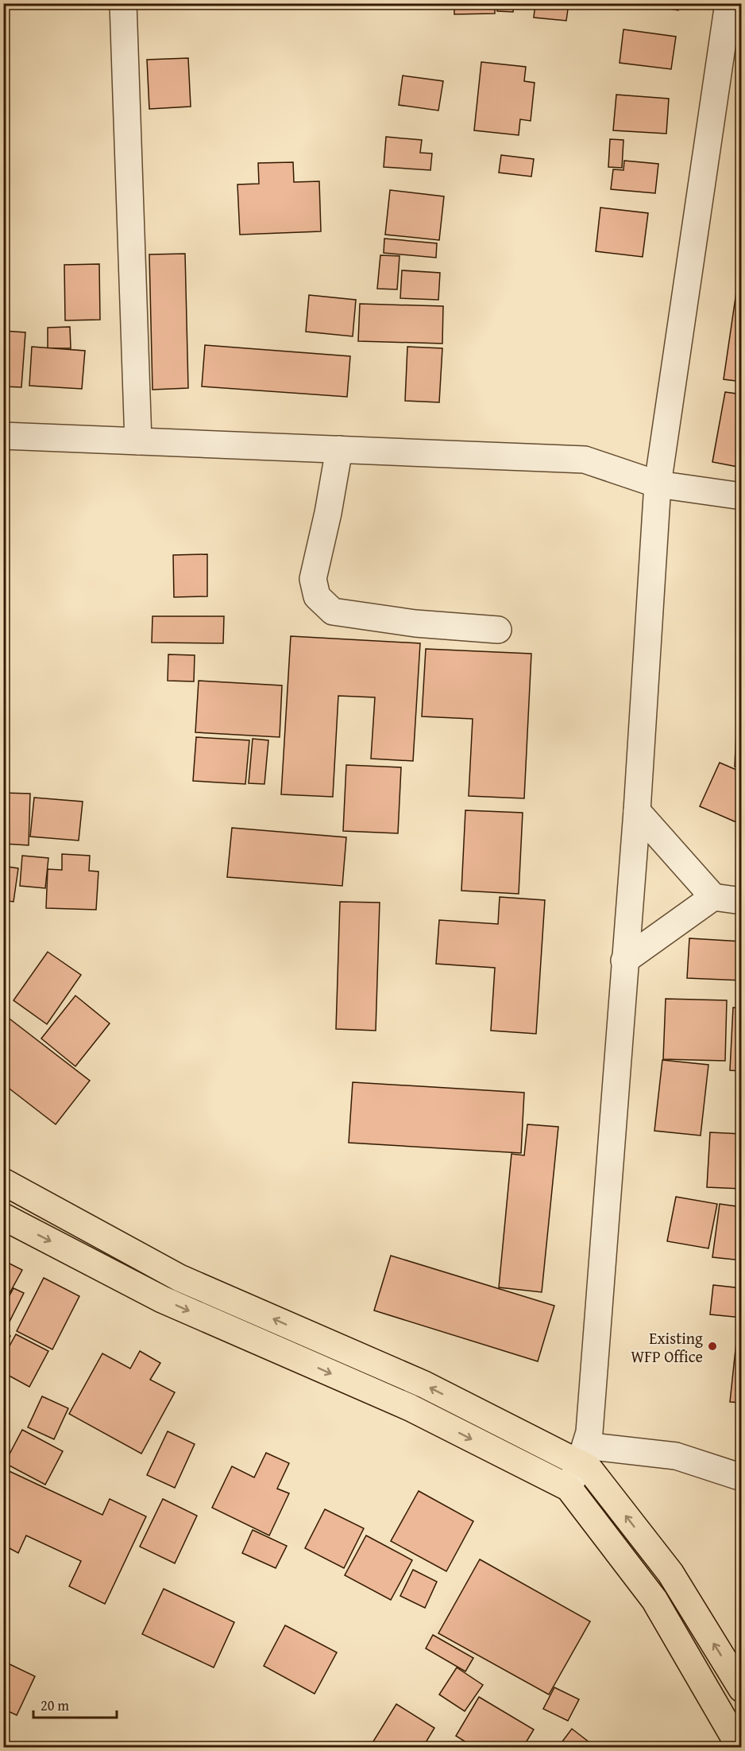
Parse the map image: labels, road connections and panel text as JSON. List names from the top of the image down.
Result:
{
  "places": ["Existing WFP Office"],
  "scale_bar": "20 m"
}
